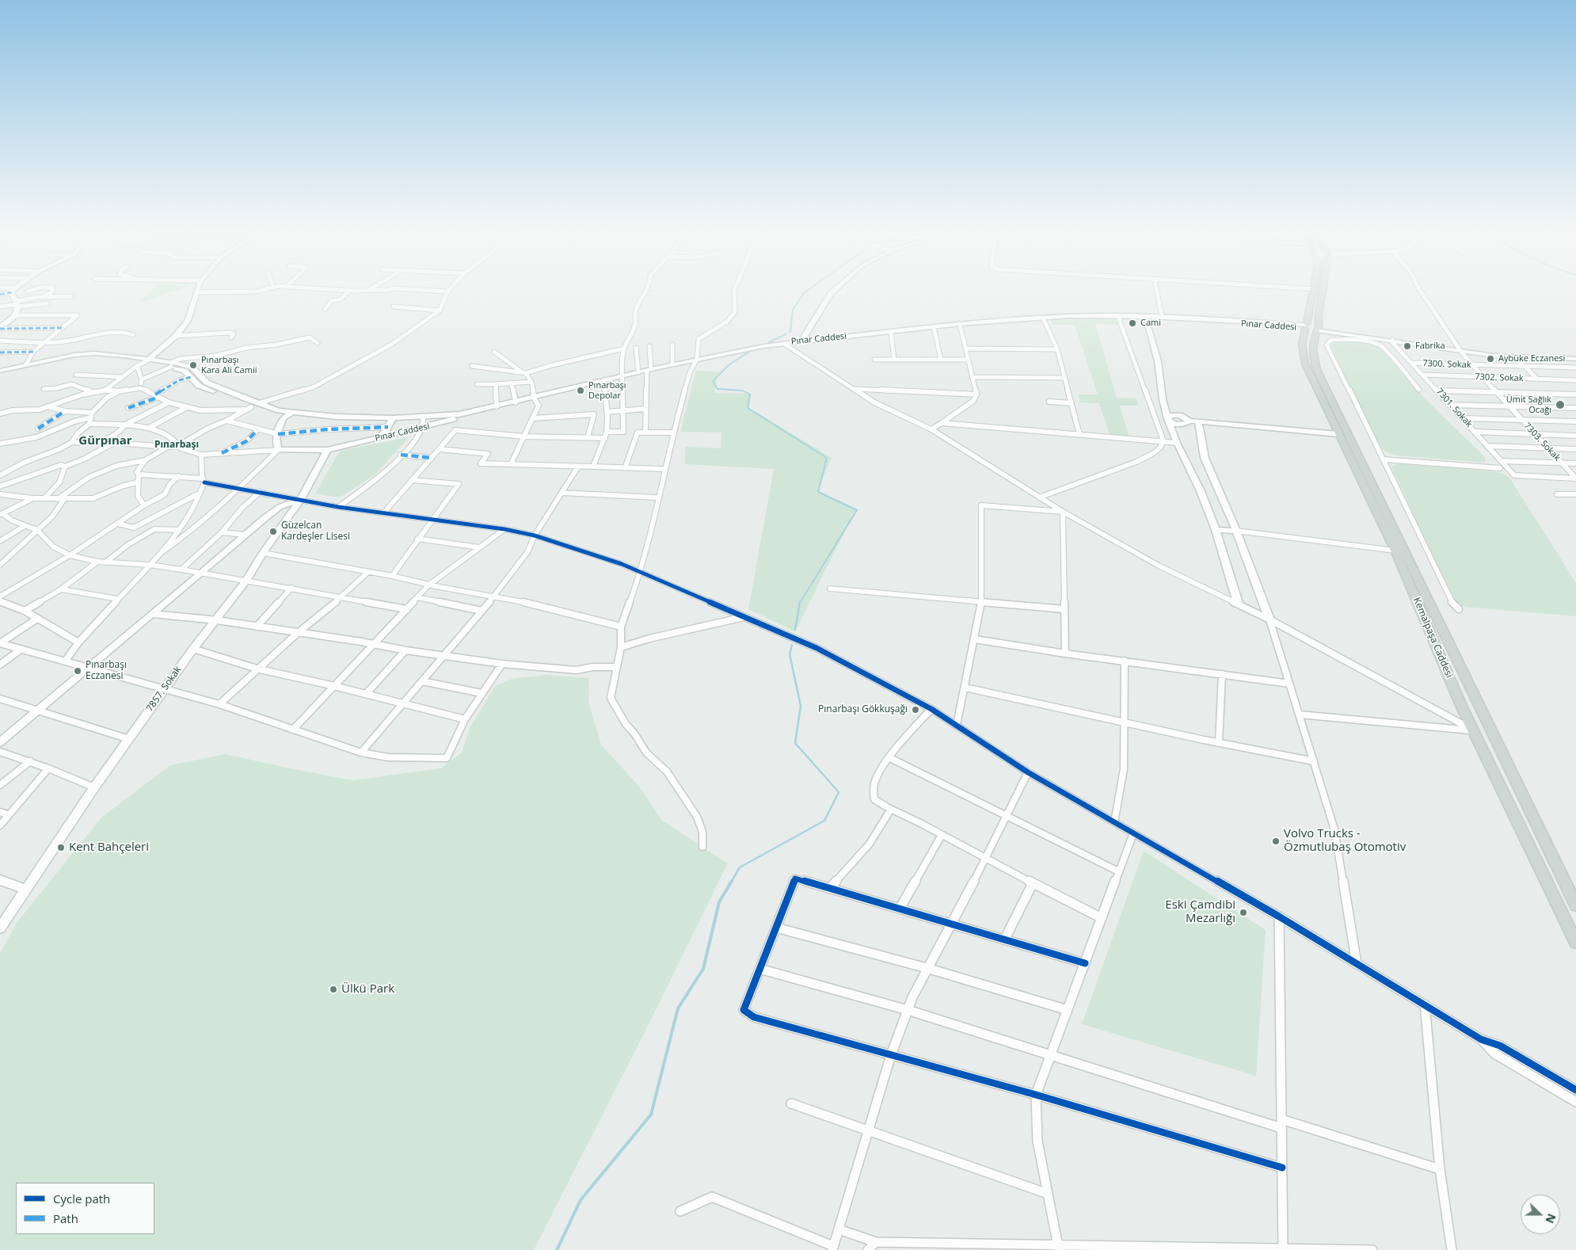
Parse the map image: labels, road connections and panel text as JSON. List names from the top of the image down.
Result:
{
  "streets": {
    "main road": ["Kemalpaşa Caddesi"],
    "street": [
      "Pınar Caddesi",
      "7300. Sokak",
      "7302. Sokak",
      "7301. Sokak",
      "7303. Sokak",
      "7857. Sokak"
    ]
  },
  "crossings": [
    ["Pınar Caddesi", "Kemalpaşa Caddesi"],
    ["Pınar Caddesi", "7857. Sokak"],
    ["7300. Sokak", "7301. Sokak"],
    ["7300. Sokak", "7303. Sokak"],
    ["7302. Sokak", "7301. Sokak"],
    ["7302. Sokak", "7303. Sokak"],
    ["7301. Sokak", "7303. Sokak"]
  ],
  "districts": ["Gürpınar", "Pınarbaşı"],
  "places": [
    "Cami",
    "Fabrika",
    "Aybüke Eczanesi",
    "Pınarbaşı Kara Ali Camii",
    "Pınarbaşı Depolar",
    "Ümit Sağlık Ocağı",
    "Güzelcan Kardeşler Lisesi",
    "Pınarbaşı Eczanesi",
    "Pınarbaşı Gökkuşağı",
    "Volvo Trucks - Özmutlubaş Otomotiv",
    "Kent Bahçeleri",
    "Eski Çamdibi Mezarlığı",
    "Ülkü Park"
  ],
  "legend": ["Cycle path", "Path"],
  "north": "right"
}
